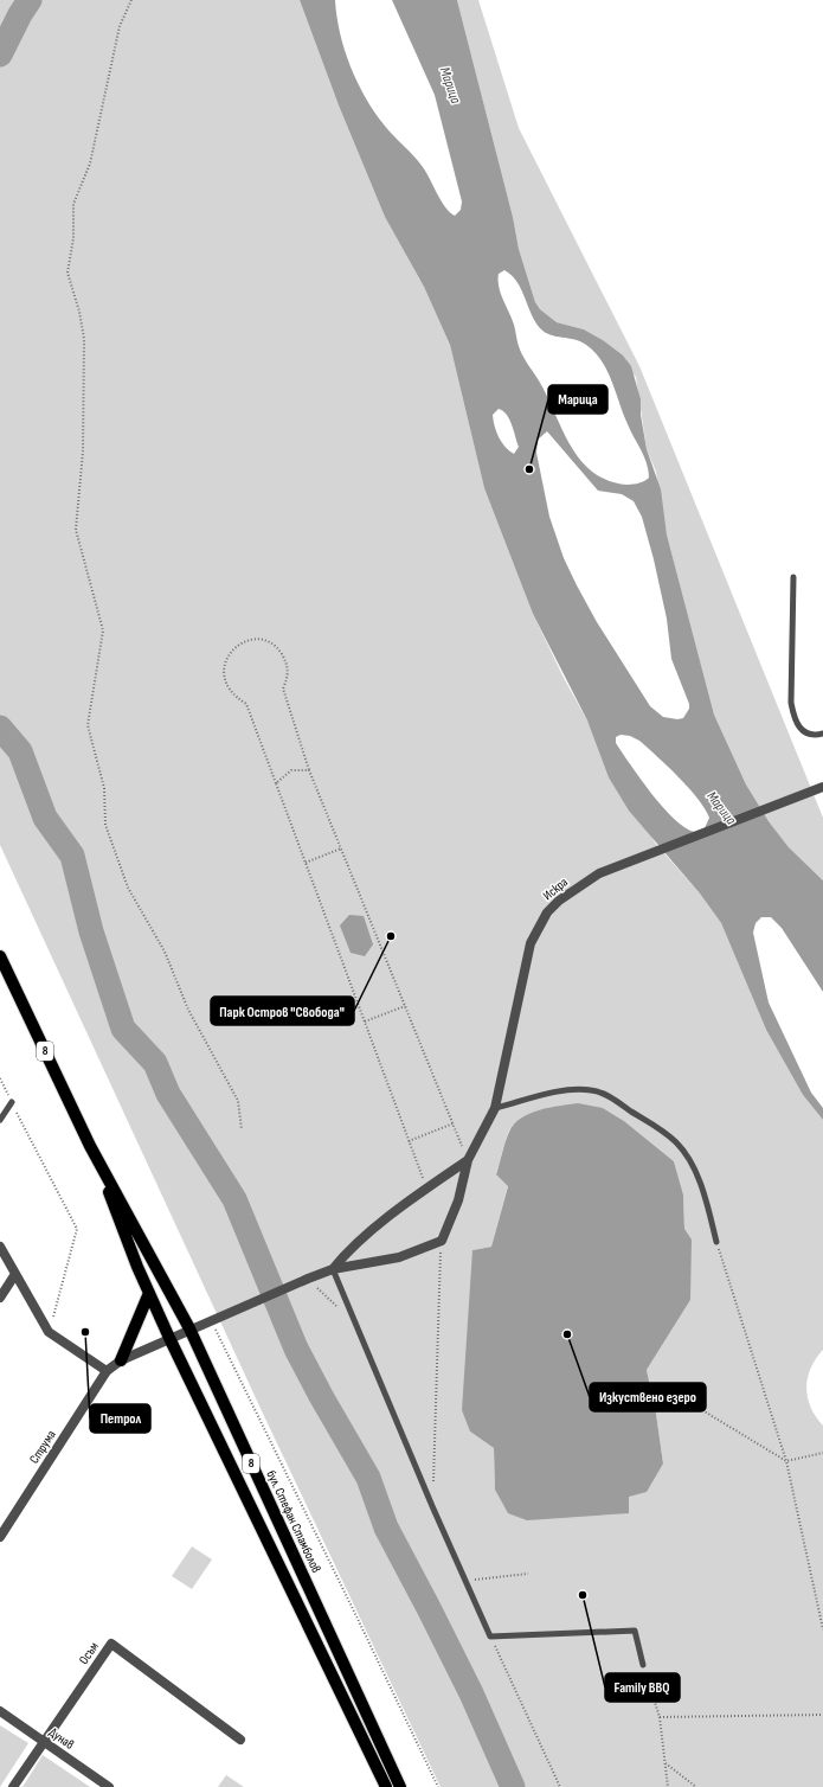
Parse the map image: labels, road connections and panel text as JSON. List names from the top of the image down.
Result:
{
  "streets": {
    "main road": ["8", "бул. Стефан Стамболов"],
    "street": [
      "Искра",
      "Струма",
      "Осъм",
      "Дунав"
    ]
  },
  "crossings": [
    ["Осъм", "Дунав"]
  ],
  "water": ["Марица"],
  "places": [
    "Марица",
    "Парк Остров \"Свобода\"",
    "Петрол",
    "Изкуствено езеро",
    "Family BBQ"
  ]
}
